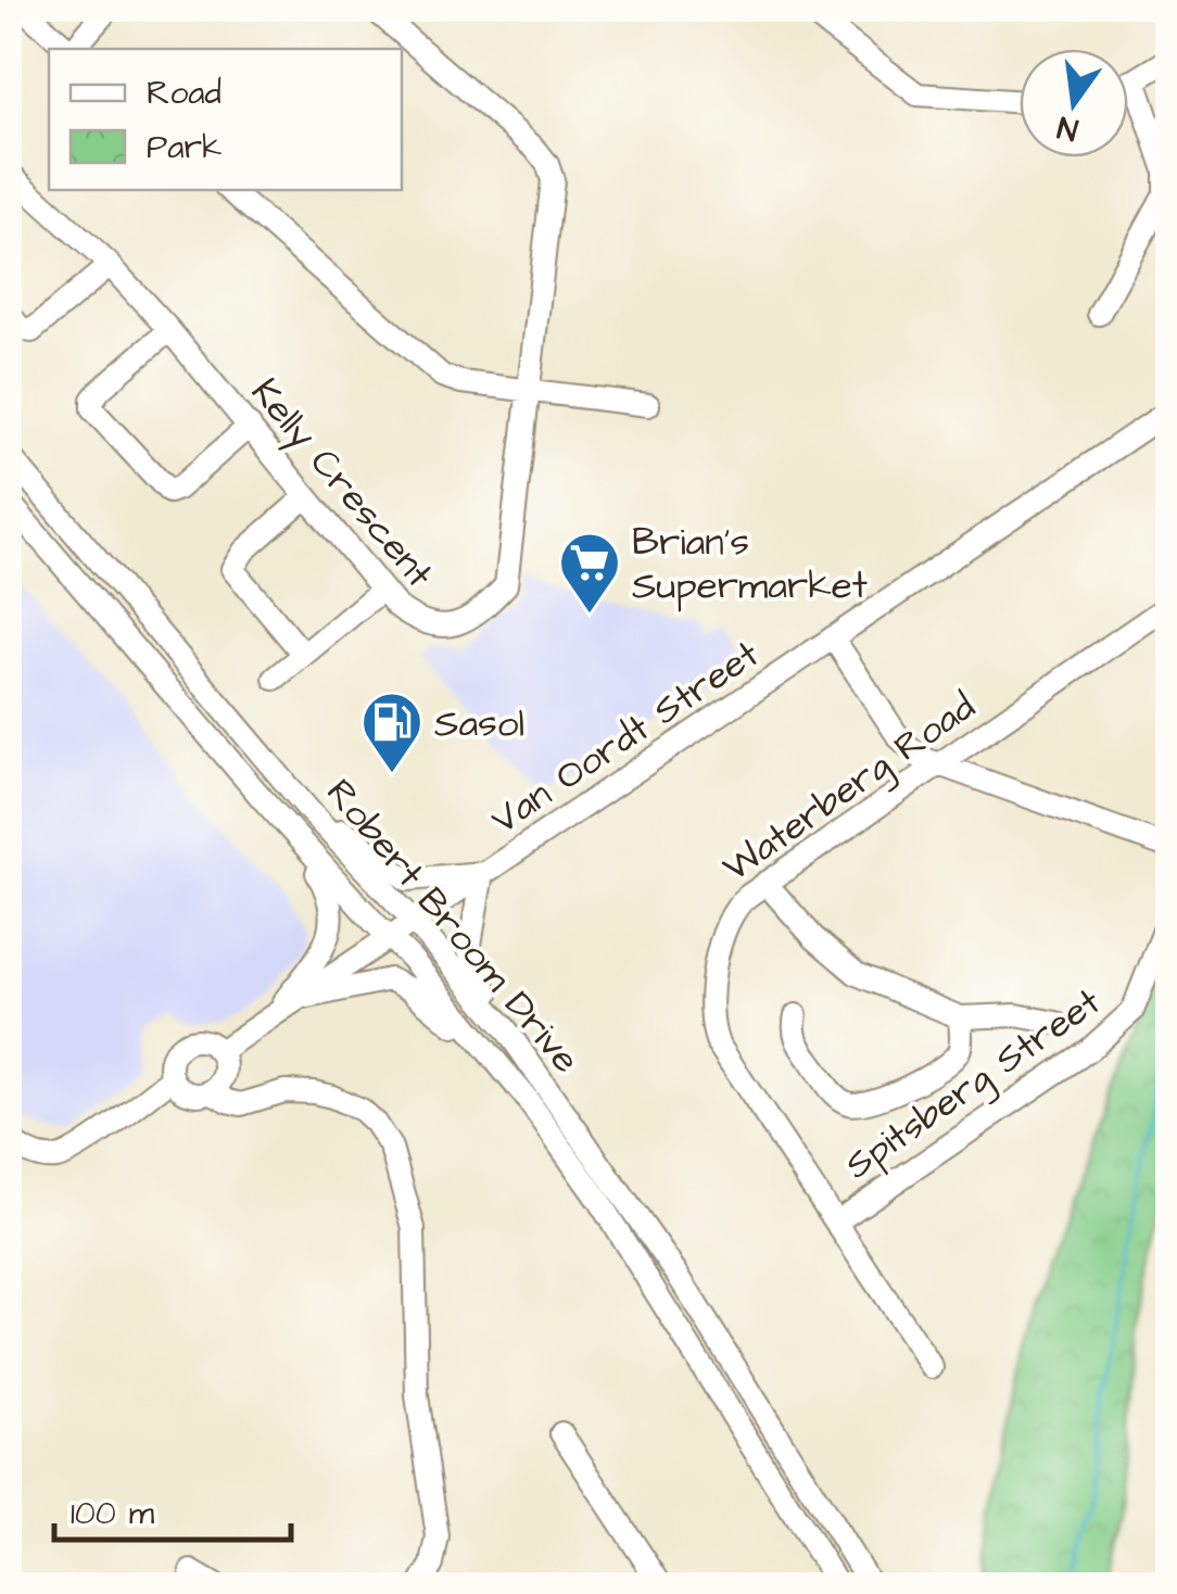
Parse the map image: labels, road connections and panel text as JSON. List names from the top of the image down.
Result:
{
  "streets": {
    "street": [
      "Kelly Crescent",
      "Van Oordt Street",
      "Waterberg Road",
      "Robert Broom Drive",
      "Spitsberg Street"
    ]
  },
  "crossings": [
    ["Van Oordt Street", "Robert Broom Drive"],
    ["Waterberg Road", "Spitsberg Street"]
  ],
  "places": {
    "supermarket": ["Brian's Supermarket"],
    "fuel station": ["Sasol"]
  },
  "legend": ["Road", "Park"],
  "scale_bar": "100 m",
  "north": "bottom"
}
